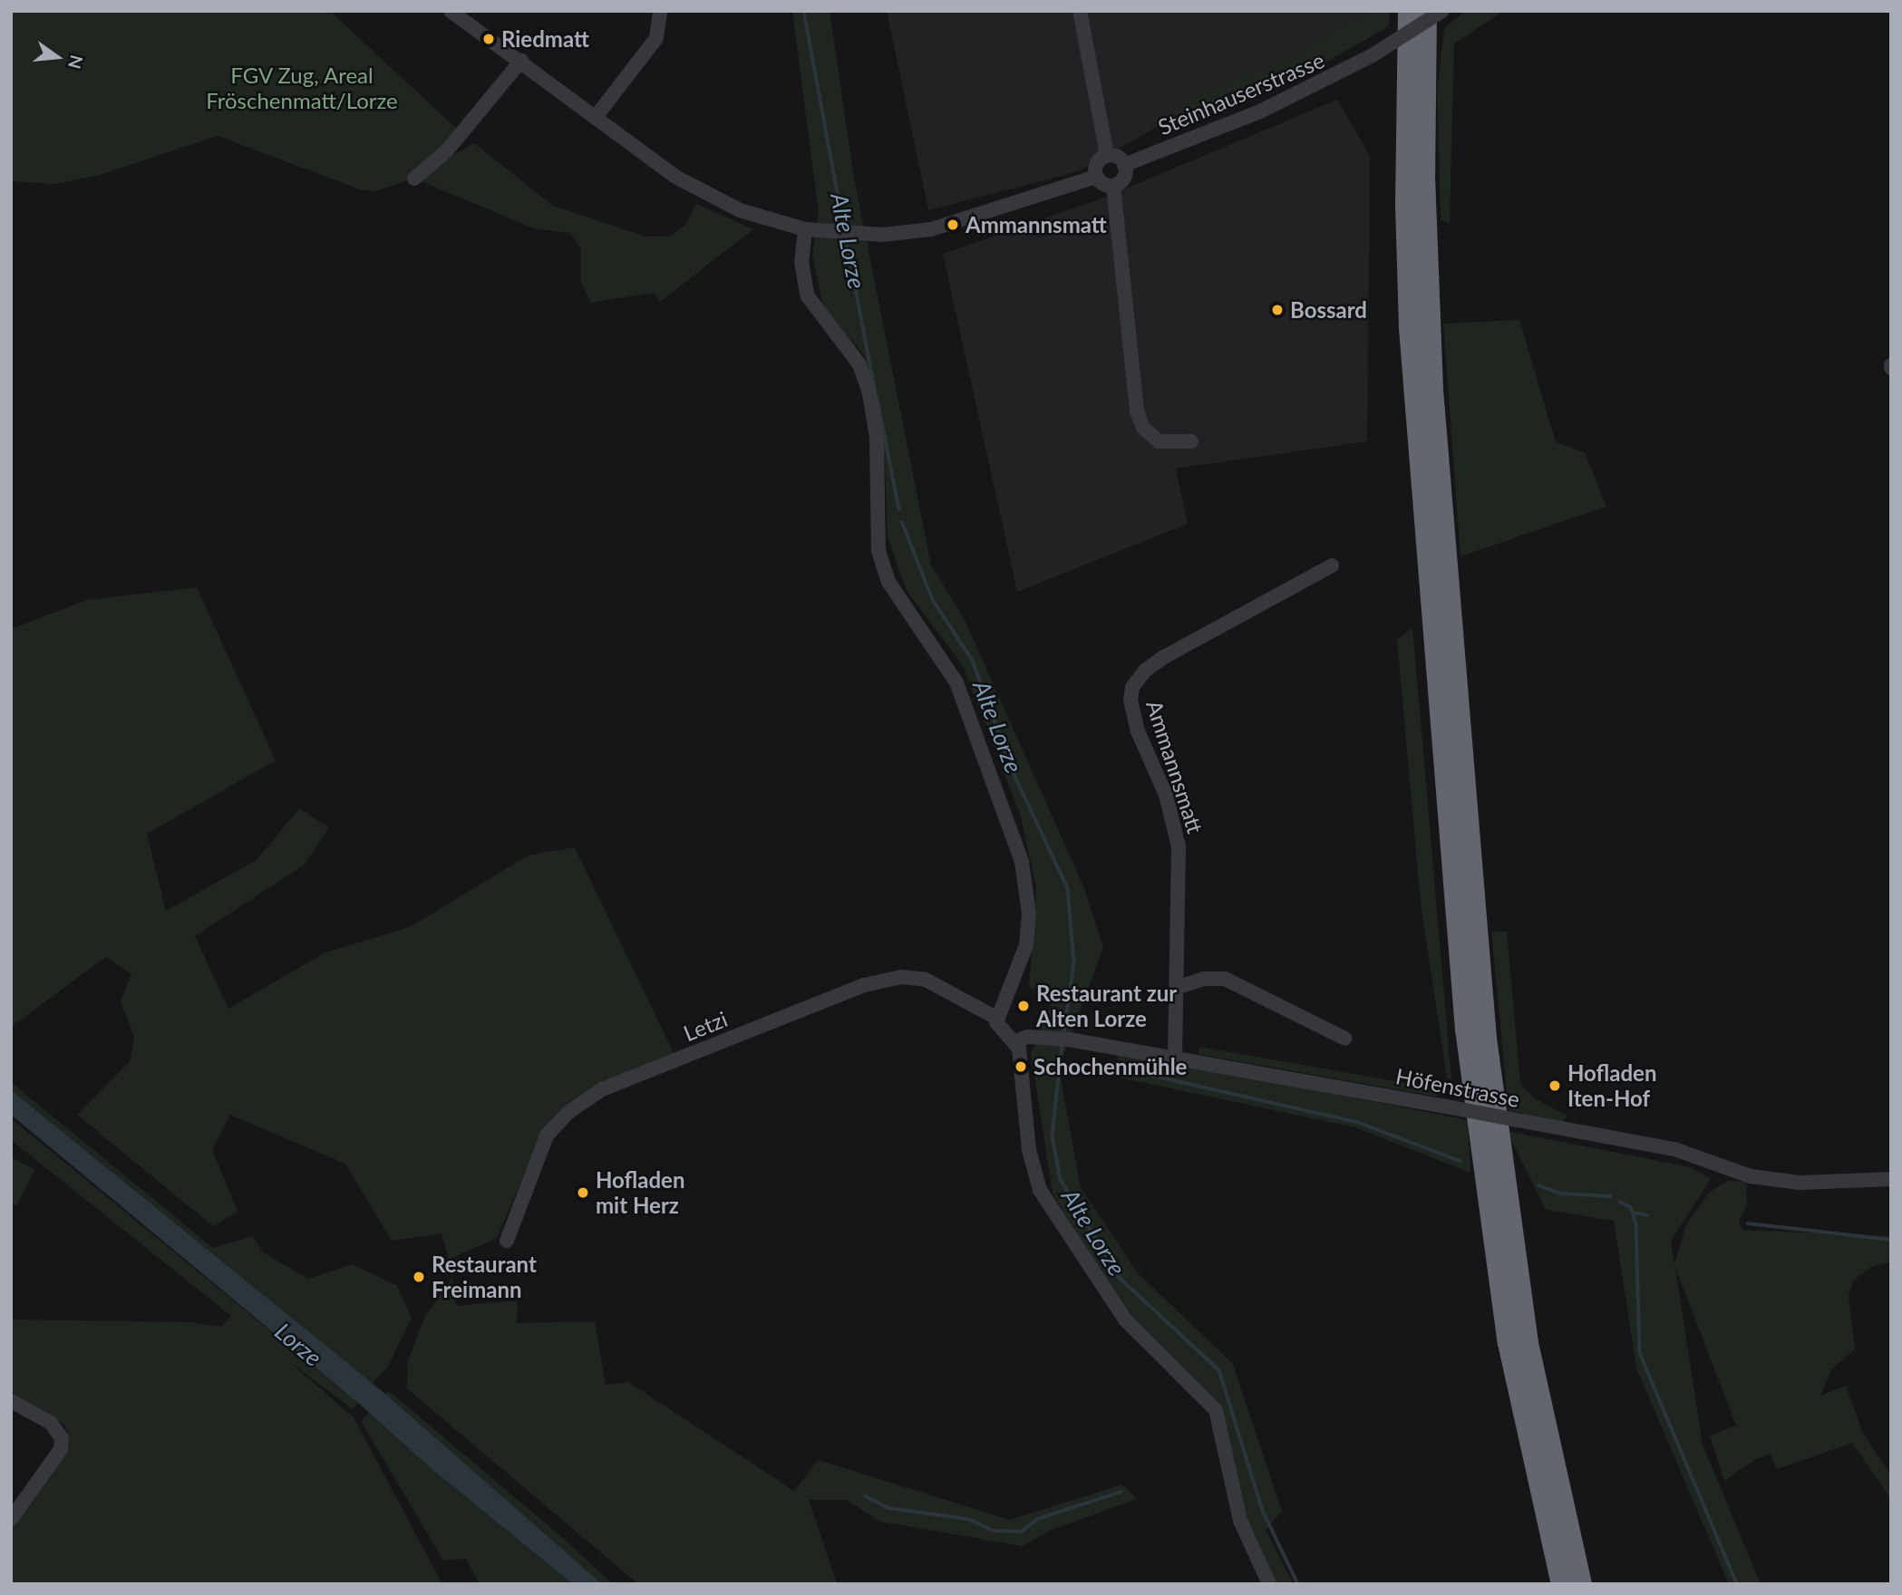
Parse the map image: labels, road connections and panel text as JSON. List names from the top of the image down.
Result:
{
  "streets": {
    "street": [
      "Steinhauserstrasse",
      "Ammannsmatt",
      "Letzi",
      "Höfenstrasse"
    ]
  },
  "crossings": [
    ["Ammannsmatt", "Höfenstrasse"]
  ],
  "water": ["Alte Lorze", "Lorze"],
  "parks": ["FGV Zug, Areal Fröschenmatt/Lorze"],
  "places": [
    "Riedmatt",
    "Ammannsmatt",
    "Bossard",
    "Restaurant zur Alten Lorze",
    "Schochenmühle",
    "Hofladen Iten-Hof",
    "Hofladen mit Herz",
    "Restaurant Freimann"
  ],
  "north": "right"
}
